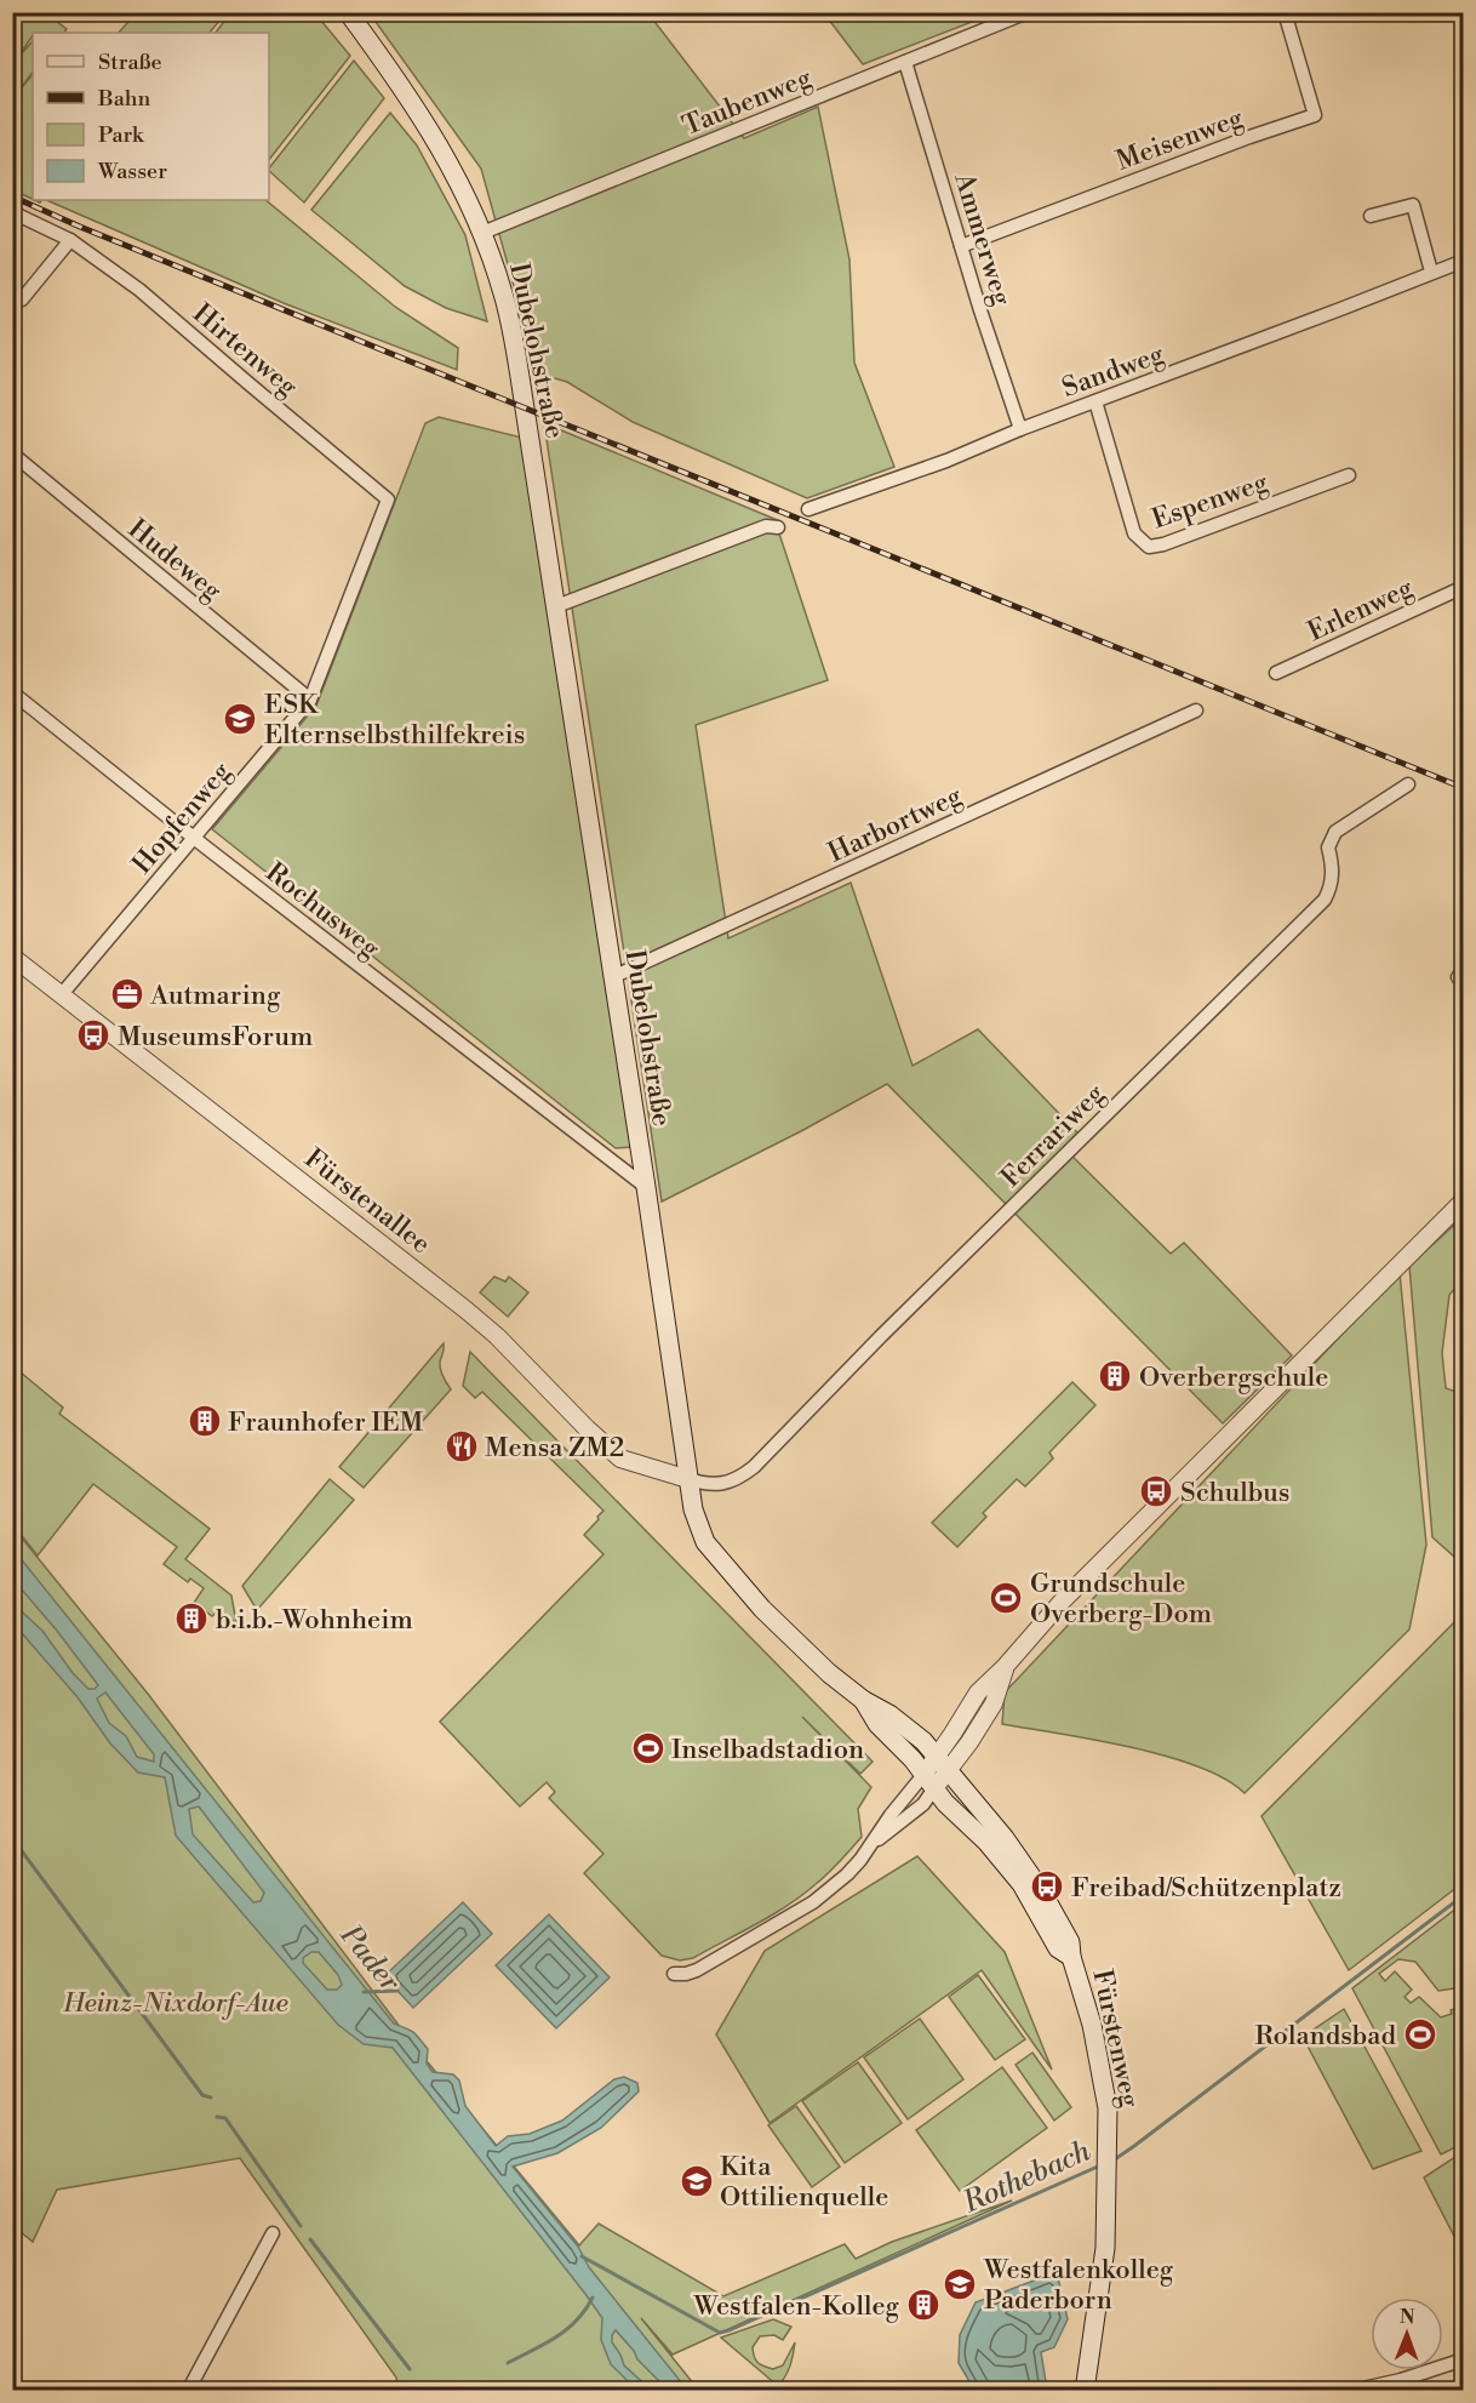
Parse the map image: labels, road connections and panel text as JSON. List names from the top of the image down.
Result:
{
  "streets": {
    "main road": ["Dubelohstraße", "Fürstenweg"],
    "street": [
      "Taubenweg",
      "Meisenweg",
      "Ammerweg",
      "Hirtenweg",
      "Sandweg",
      "Espenweg",
      "Hudeweg",
      "Erlenweg",
      "Hopfenweg",
      "Harbortweg",
      "Rochusweg",
      "Ferrariweg",
      "Fürstenallee"
    ]
  },
  "crossings": [
    ["Taubenweg", "Ammerweg"],
    ["Taubenweg", "Dubelohstraße"],
    ["Meisenweg", "Ammerweg"],
    ["Ammerweg", "Sandweg"],
    ["Hirtenweg", "Hopfenweg"],
    ["Dubelohstraße", "Harbortweg"],
    ["Dubelohstraße", "Rochusweg"],
    ["Dubelohstraße", "Ferrariweg"],
    ["Dubelohstraße", "Fürstenallee"],
    ["Dubelohstraße", "Fürstenweg"],
    ["Sandweg", "Espenweg"],
    ["Hudeweg", "Hopfenweg"],
    ["Hopfenweg", "Rochusweg"],
    ["Hopfenweg", "Fürstenallee"],
    ["Ferrariweg", "Fürstenallee"],
    ["Ferrariweg", "Fürstenweg"],
    ["Fürstenallee", "Fürstenweg"]
  ],
  "water": ["Pader", "Rothebach"],
  "parks": ["Heinz-Nixdorf-Aue"],
  "places": {
    "school or university": ["ESK Elternselbsthilfekreis", "Kita Ottilienquelle", "Westfalenkolleg Paderborn"],
    "office": ["Autmaring"],
    "bus stop": ["MuseumsForum", "Schulbus", "Freibad/Schützenplatz"],
    "building": [
      "Overbergschule",
      "Fraunhofer IEM",
      "b.i.b.-Wohnheim",
      "Westfalen-Kolleg"
    ],
    "restaurant": ["Mensa ZM2"],
    "sports": ["Grundschule Overberg-Dom", "Inselbadstadion", "Rolandsbad"]
  },
  "legend": [
    "Straße",
    "Bahn",
    "Park",
    "Wasser"
  ],
  "north": "top"
}
